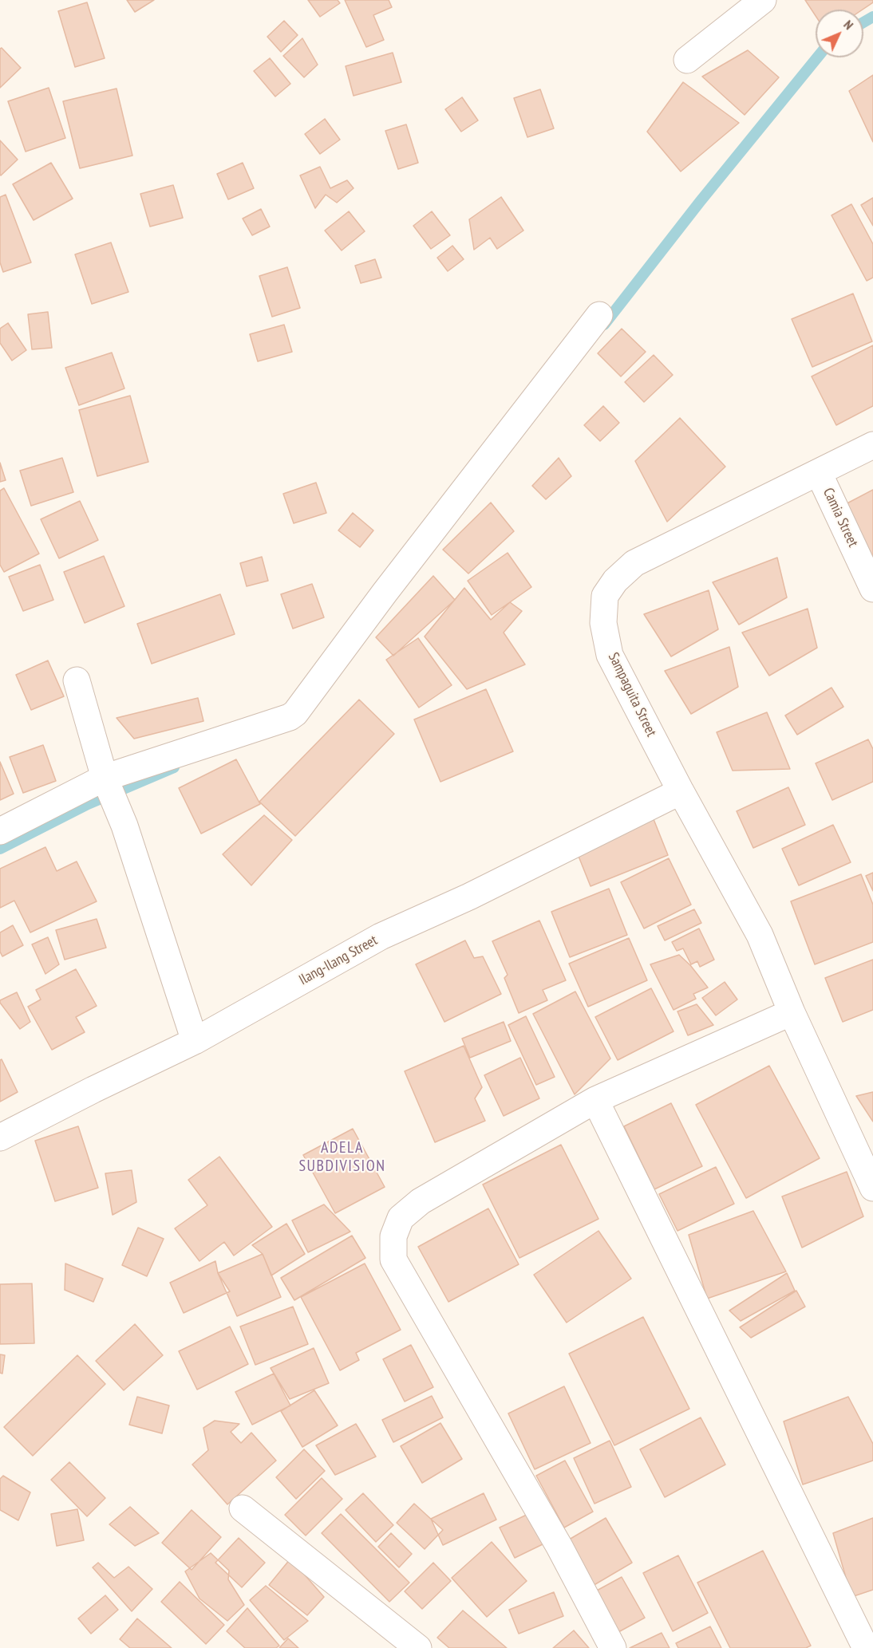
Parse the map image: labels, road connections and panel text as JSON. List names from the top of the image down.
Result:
{
  "streets": {
    "street": ["Camia Street", "Sampaguita Street", "Ilang-Ilang Street"]
  },
  "crossings": [
    ["Camia Street", "Sampaguita Street"],
    ["Sampaguita Street", "Ilang-Ilang Street"]
  ],
  "districts": ["ADELA SUBDIVISION"],
  "north": "top right"
}
